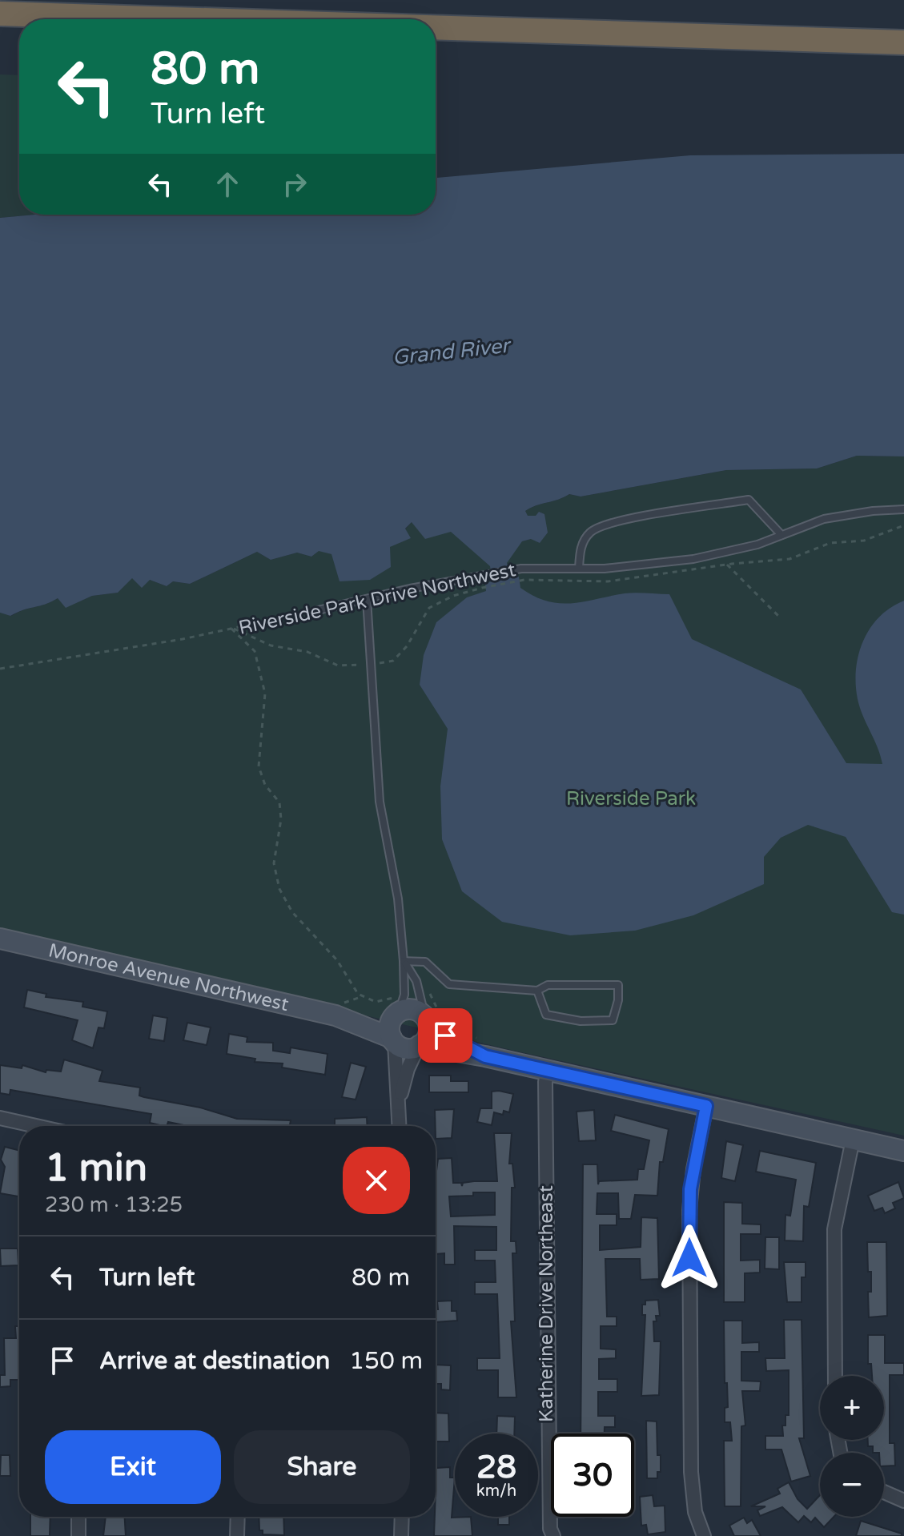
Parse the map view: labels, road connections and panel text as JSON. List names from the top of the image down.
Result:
{
  "streets": {
    "main road": ["Monroe Avenue Northwest"],
    "street": ["Katherine Drive Northeast"],
    "lane": ["Riverside Park Drive Northwest"]
  },
  "water": ["Grand River"],
  "parks": ["Riverside Park"],
  "page": {
    "turn": ["80 m", "Turn left"],
    "heading": ["1 min", "230 m · 13:25"],
    "list": [
      {
        "name": "Turn left",
        "value": "80 m"
      },
      {
        "name": "Arrive at destination",
        "value": "150 m"
      }
    ],
    "map_buttons": ["+", "−"],
    "buttons": ["Exit", "Share"],
    "speed": "28 km/h",
    "limit": "30"
  }
}
